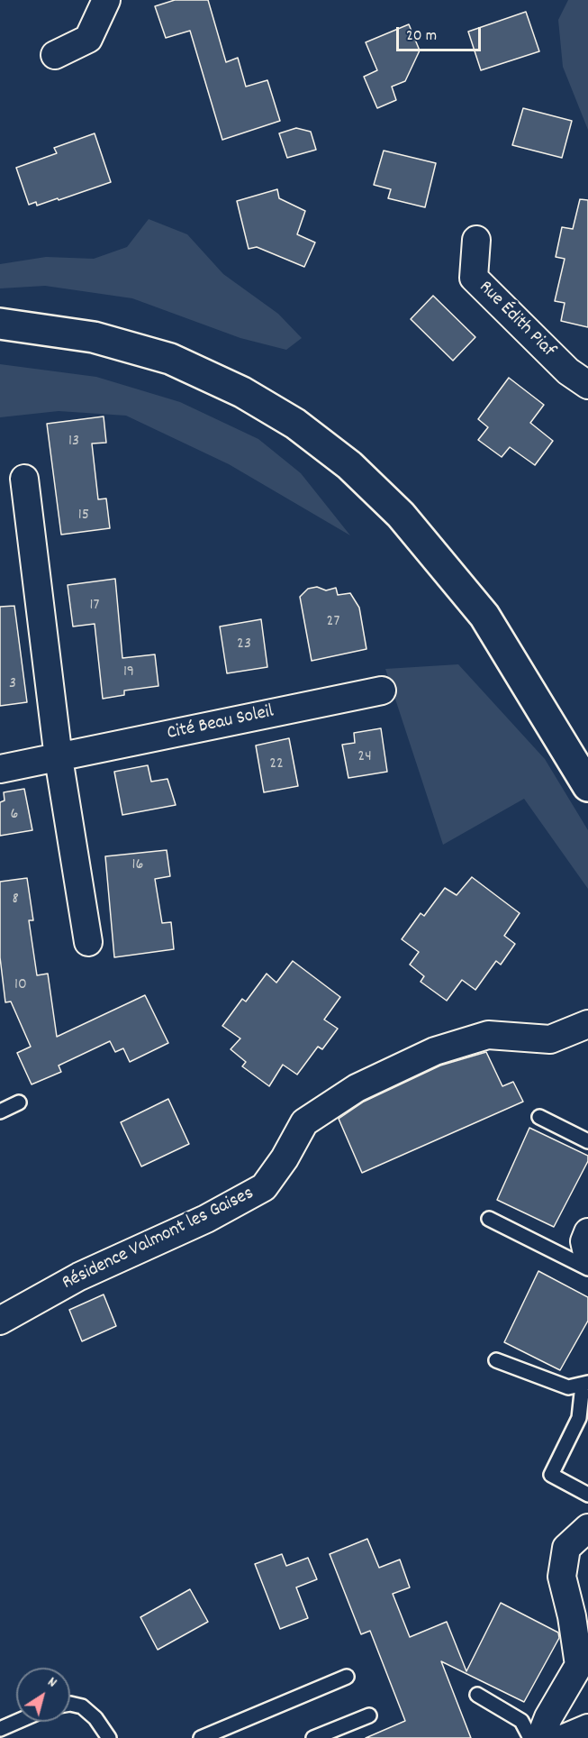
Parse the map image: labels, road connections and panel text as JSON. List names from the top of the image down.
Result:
{
  "streets": {
    "street": ["Rue Édith Piaf", "Cité Beau Soleil", "Résidence Valmont les Gaises"]
  },
  "house_numbers": [
    "13",
    "15",
    "17",
    "27",
    "23",
    "19",
    "3",
    "24",
    "22",
    "6",
    "16",
    "8",
    "10"
  ],
  "scale_bar": "20 m",
  "north": "top right"
}
